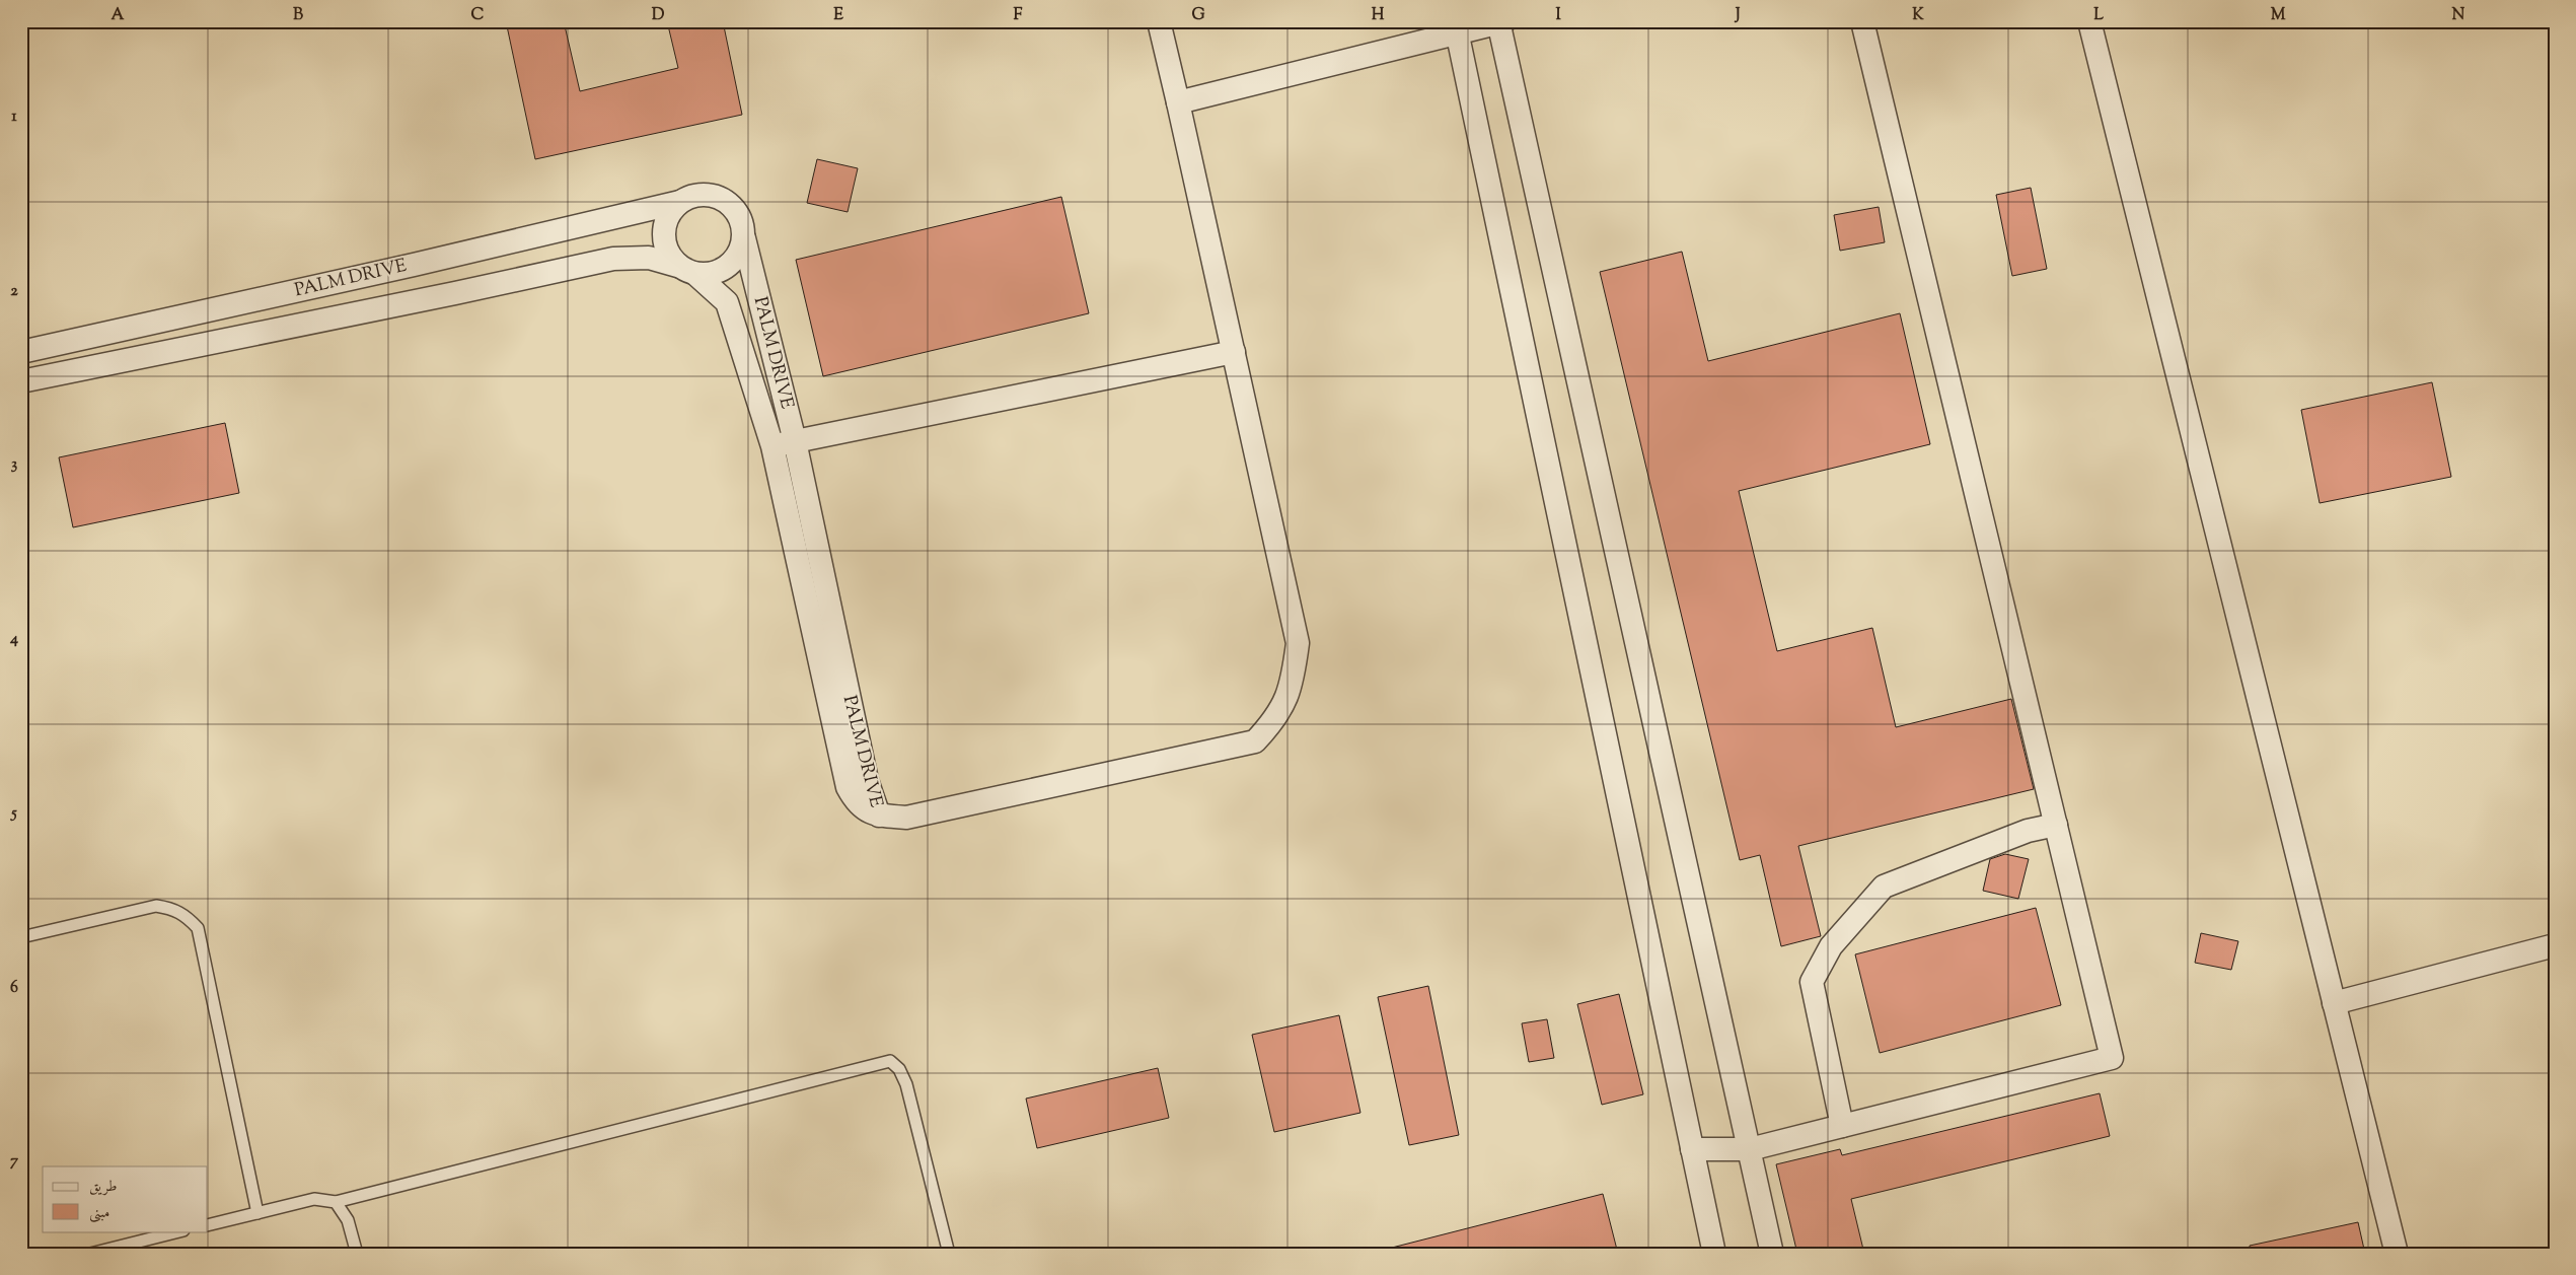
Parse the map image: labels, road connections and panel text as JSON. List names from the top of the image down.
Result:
{
  "streets": {
    "street": ["PALM DRIVE"]
  },
  "legend": ["طريق", "مبنى"],
  "grid": {
    "columns": [
      "A",
      "B",
      "C",
      "D",
      "E",
      "F",
      "G",
      "H",
      "I",
      "J",
      "K",
      "L",
      "M",
      "N"
    ],
    "rows": [
      "1",
      "2",
      "3",
      "4",
      "5",
      "6",
      "7"
    ]
  }
}
